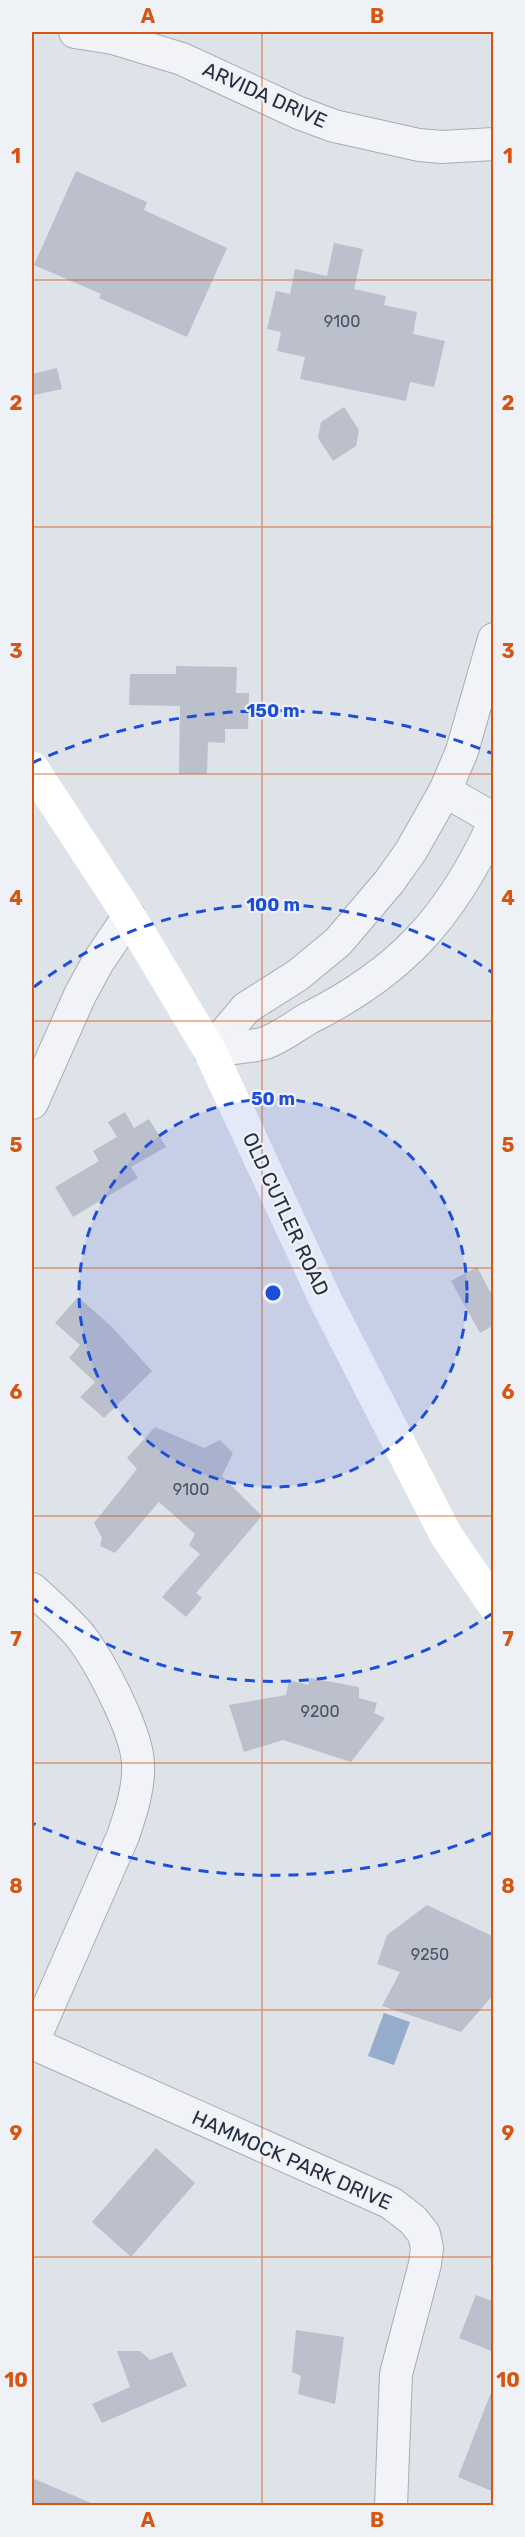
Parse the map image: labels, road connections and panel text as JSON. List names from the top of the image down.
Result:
{
  "streets": {
    "main road": ["OLD CUTLER ROAD"],
    "street": ["ARVIDA DRIVE", "HAMMOCK PARK DRIVE"]
  },
  "house_numbers": [
    "9100",
    "9100",
    "9200",
    "9250"
  ],
  "grid": {
    "columns": ["A", "B"],
    "rows": [
      "1",
      "2",
      "3",
      "4",
      "5",
      "6",
      "7",
      "8",
      "9",
      "10"
    ]
  },
  "rings": ["150 m", "100 m", "50 m"]
}
